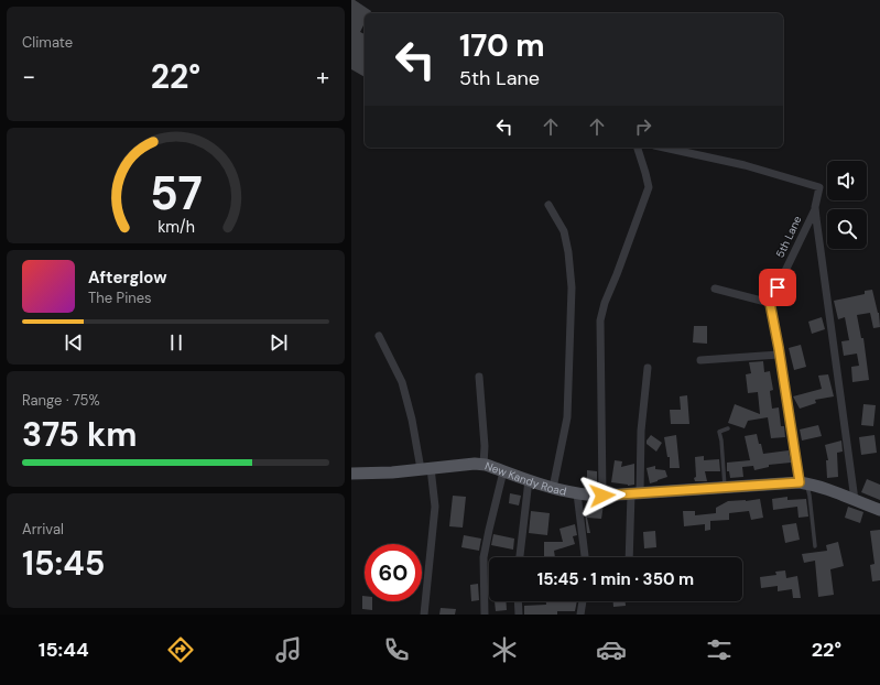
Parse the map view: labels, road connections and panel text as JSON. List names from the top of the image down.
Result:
{
  "streets": {
    "main road": ["New Kandy Road"],
    "street": ["5th Lane"]
  },
  "page": {
    "tile": [
      "Climate",
      ["Range · 75%", "375 km"],
      ["Arrival", "15:45"]
    ],
    "turn": ["170 m", "5th Lane"],
    "heat": ["−", "22°", "+"],
    "song": ["Afterglow", "The Pines"],
    "limit": "60",
    "trip": "15:45 · 1 min · 350 m",
    "tabs": ["15:44", "22°"],
    "gauge": ["57", "km/h"]
  }
}
